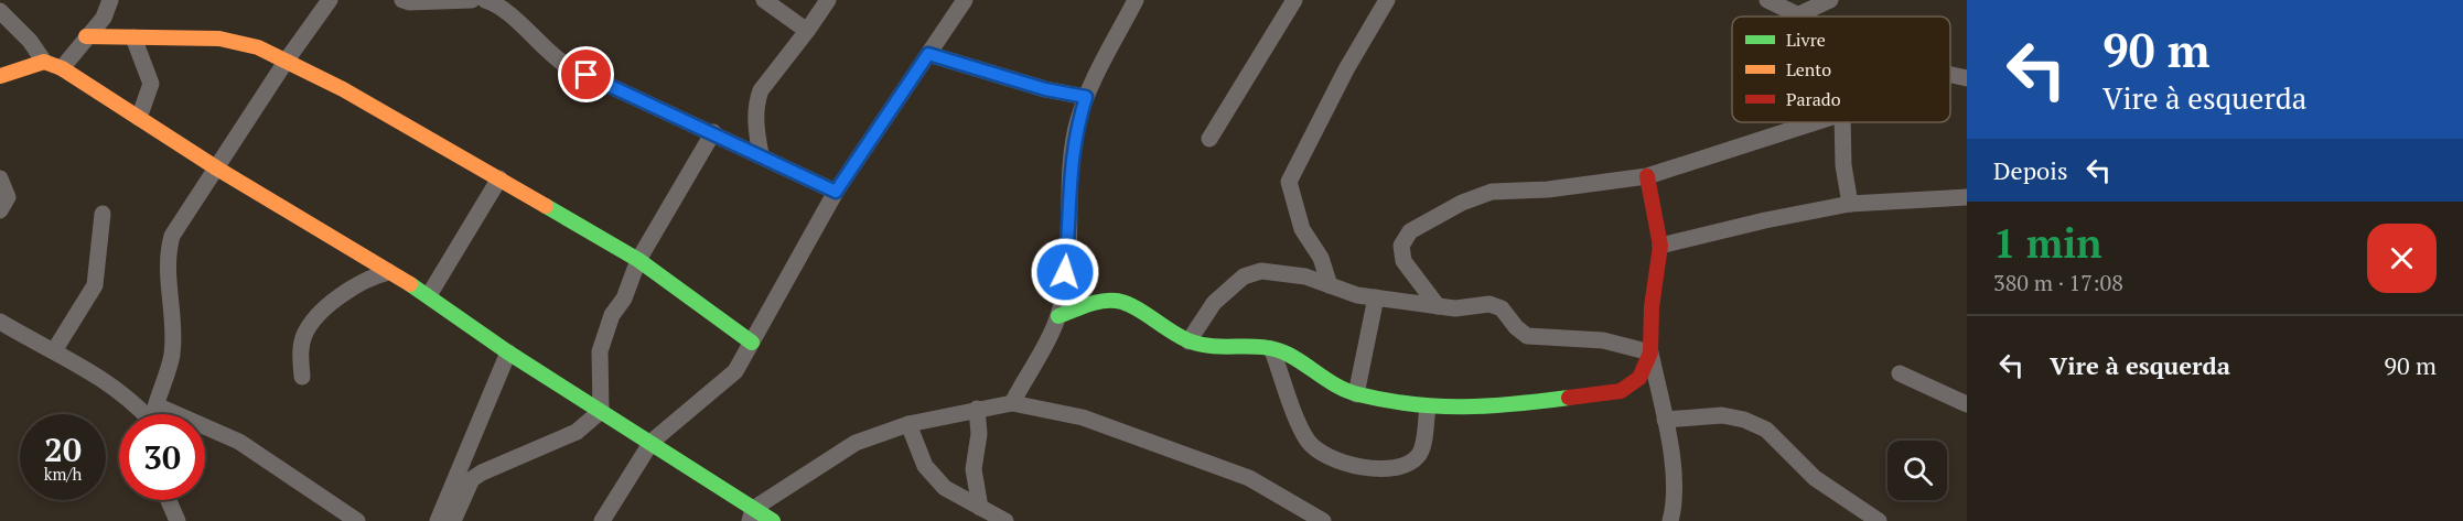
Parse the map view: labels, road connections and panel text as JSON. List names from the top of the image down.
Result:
{
  "legend": ["Livre", "Lento", "Parado"],
  "page": {
    "turn": ["90 m", "Vire à esquerda"],
    "then": "Depois",
    "heading": ["1 min", "380 m · 17:08"],
    "list": [
      {
        "name": "Vire à esquerda",
        "value": "90 m"
      }
    ],
    "speed": "20 km/h",
    "limit": "30"
  }
}
